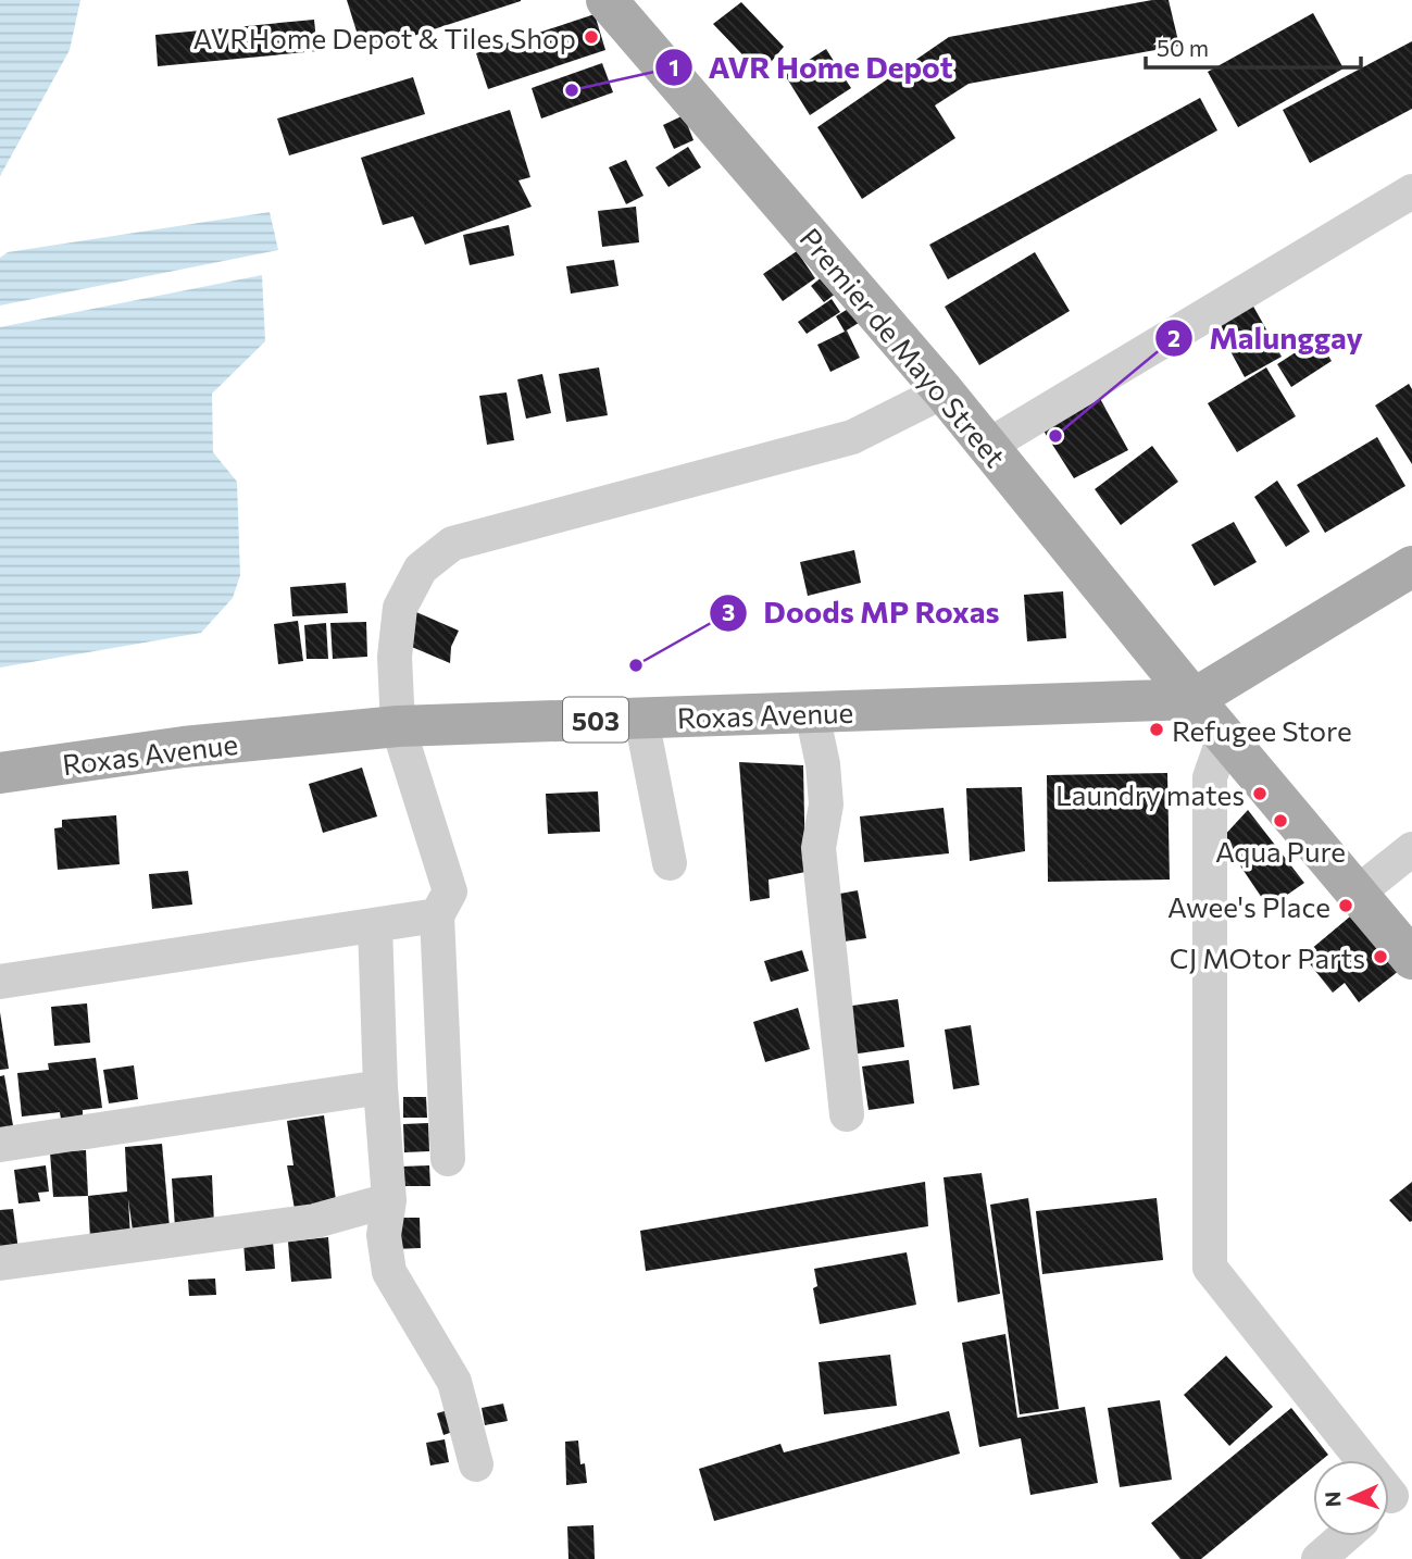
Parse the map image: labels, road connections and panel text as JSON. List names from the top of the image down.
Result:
{
  "streets": {
    "main road": ["Premier de Mayo Street", "Roxas Avenue", "503"]
  },
  "crossings": [
    ["Premier de Mayo Street", "Roxas Avenue"]
  ],
  "places": [
    "AVRHome Depot & Tiles Shop",
    "AVR Home Depot",
    "Malunggay",
    "Doods MP Roxas",
    "Refugee Store",
    "Laundry mates",
    "Aqua Pure",
    "Awee's Place",
    "CJ MOtor Parts"
  ],
  "scale_bar": "50 m",
  "north": "left"
}
